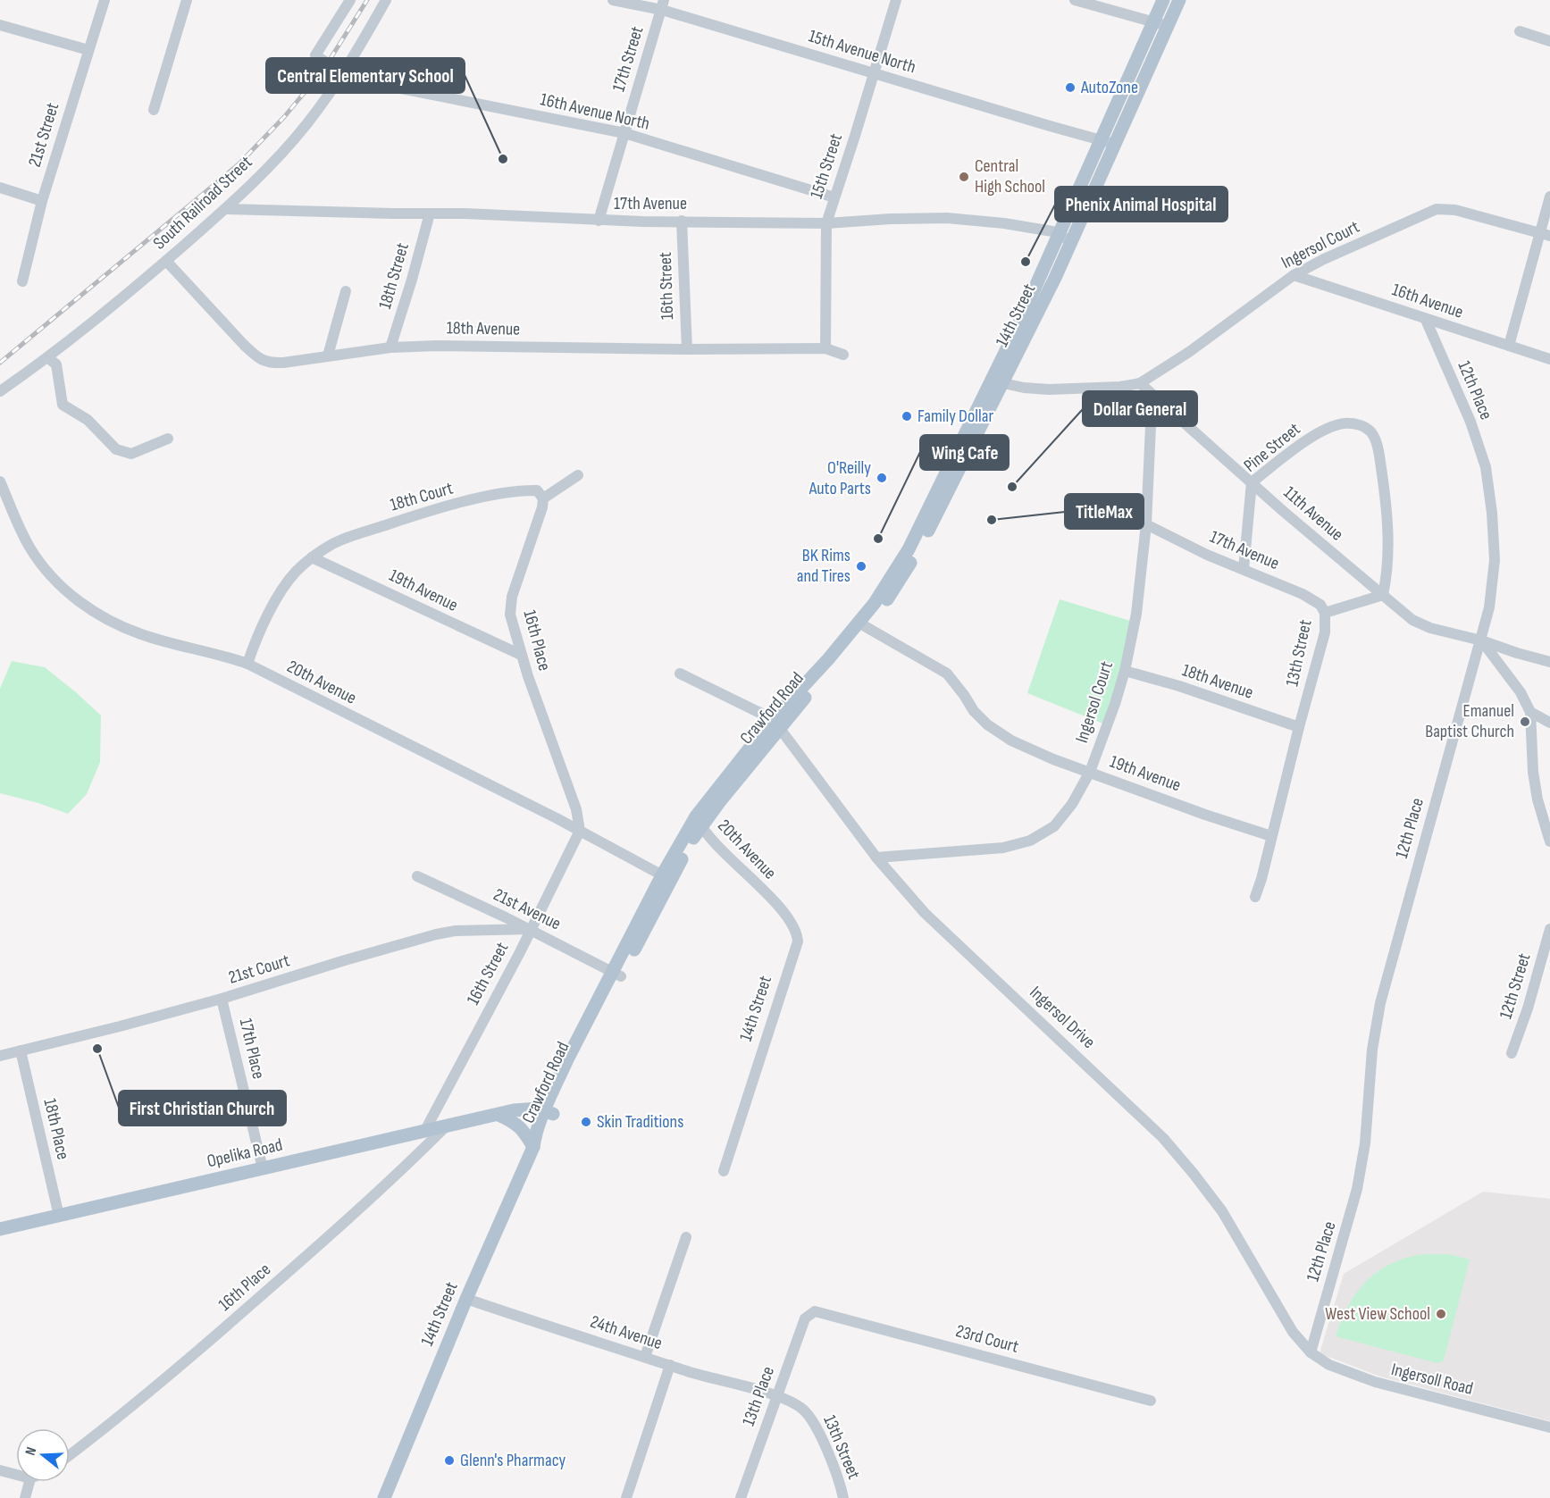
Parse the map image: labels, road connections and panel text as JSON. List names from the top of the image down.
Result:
{
  "streets": {
    "main road": ["14th Street", "Crawford Road", "Opelika Road"],
    "street": [
      "15th Avenue North",
      "17th Street",
      "16th Avenue North",
      "21st Street",
      "15th Street",
      "South Railroad Street",
      "17th Avenue",
      "Ingersol Court",
      "18th Street",
      "16th Street",
      "16th Avenue",
      "18th Avenue",
      "12th Place",
      "Pine Street",
      "18th Court",
      "11th Avenue",
      "19th Avenue",
      "16th Place",
      "13th Street",
      "20th Avenue",
      "21st Avenue",
      "21st Court",
      "12th Street",
      "Ingersol Drive",
      "17th Place",
      "18th Place",
      "24th Avenue",
      "23rd Court",
      "Ingersoll Road",
      "13th Place"
    ]
  },
  "crossings": [
    ["15th Avenue North", "17th Street"],
    ["15th Avenue North", "15th Street"],
    ["15th Avenue North", "14th Street"],
    ["17th Street", "16th Avenue North"],
    ["17th Street", "17th Avenue"],
    ["16th Avenue North", "15th Street"],
    ["16th Avenue North", "South Railroad Street"],
    ["15th Street", "17th Avenue"],
    ["15th Street", "18th Avenue"],
    ["South Railroad Street", "17th Avenue"],
    ["South Railroad Street", "18th Avenue"],
    ["17th Avenue", "Ingersol Court"],
    ["17th Avenue", "18th Street"],
    ["17th Avenue", "16th Street"],
    ["17th Avenue", "14th Street"],
    ["17th Avenue", "Pine Street"],
    ["17th Avenue", "13th Street"],
    ["Ingersol Court", "16th Avenue"],
    ["Ingersol Court", "18th Avenue"],
    ["Ingersol Court", "11th Avenue"],
    ["Ingersol Court", "19th Avenue"],
    ["Ingersol Court", "Ingersol Drive"],
    ["18th Street", "18th Avenue"],
    ["16th Street", "18th Avenue"],
    ["16th Street", "16th Place"],
    ["16th Street", "20th Avenue"],
    ["16th Street", "21st Avenue"],
    ["16th Street", "21st Court"],
    ["16th Street", "Opelika Road"],
    ["16th Avenue", "12th Place"],
    ["14th Street", "20th Avenue"],
    ["14th Street", "Crawford Road"],
    ["14th Street", "24th Avenue"],
    ["18th Avenue", "13th Street"],
    ["12th Place", "11th Avenue"],
    ["12th Place", "Ingersol Drive"],
    ["12th Place", "Ingersoll Road"],
    ["Pine Street", "11th Avenue"],
    ["Pine Street", "13th Street"],
    ["18th Court", "19th Avenue"],
    ["18th Court", "16th Place"],
    ["11th Avenue", "13th Street"],
    ["19th Avenue", "16th Place"],
    ["19th Avenue", "13th Street"],
    ["19th Avenue", "Crawford Road"],
    ["16th Place", "20th Avenue"],
    ["16th Place", "Opelika Road"],
    ["13th Street", "24th Avenue"],
    ["13th Street", "13th Place"],
    ["20th Avenue", "Crawford Road"],
    ["Crawford Road", "21st Avenue"],
    ["Crawford Road", "Ingersol Drive"],
    ["Crawford Road", "Opelika Road"],
    ["21st Avenue", "21st Court"],
    ["21st Court", "17th Place"],
    ["21st Court", "18th Place"],
    ["Ingersol Drive", "Ingersoll Road"],
    ["17th Place", "Opelika Road"],
    ["18th Place", "Opelika Road"],
    ["24th Avenue", "13th Place"],
    ["23rd Court", "13th Place"]
  ],
  "places": [
    "AutoZone",
    "Central Elementary School",
    "Central High School",
    "Phenix Animal Hospital",
    "Family Dollar",
    "O'Reilly Auto Parts",
    "Dollar General",
    "TitleMax",
    "Wing Cafe",
    "BK Rims and Tires",
    "Emanuel Baptist Church",
    "First Christian Church",
    "Skin Traditions",
    "West View School",
    "Glenn's Pharmacy"
  ],
  "north": "left"
}
